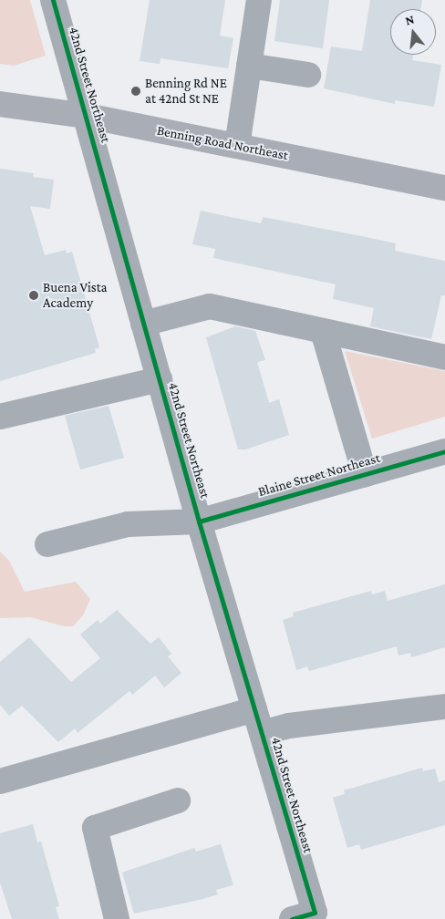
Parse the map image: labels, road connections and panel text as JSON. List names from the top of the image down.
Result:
{
  "streets": {
    "main road": ["Benning Road Northeast"],
    "street": ["42nd Street Northeast", "Blaine Street Northeast"]
  },
  "crossings": [
    ["42nd Street Northeast", "Benning Road Northeast"],
    ["42nd Street Northeast", "Blaine Street Northeast"]
  ],
  "places": ["Benning Rd NE at 42nd St NE", "Buena Vista Academy"],
  "north": "top"
}
